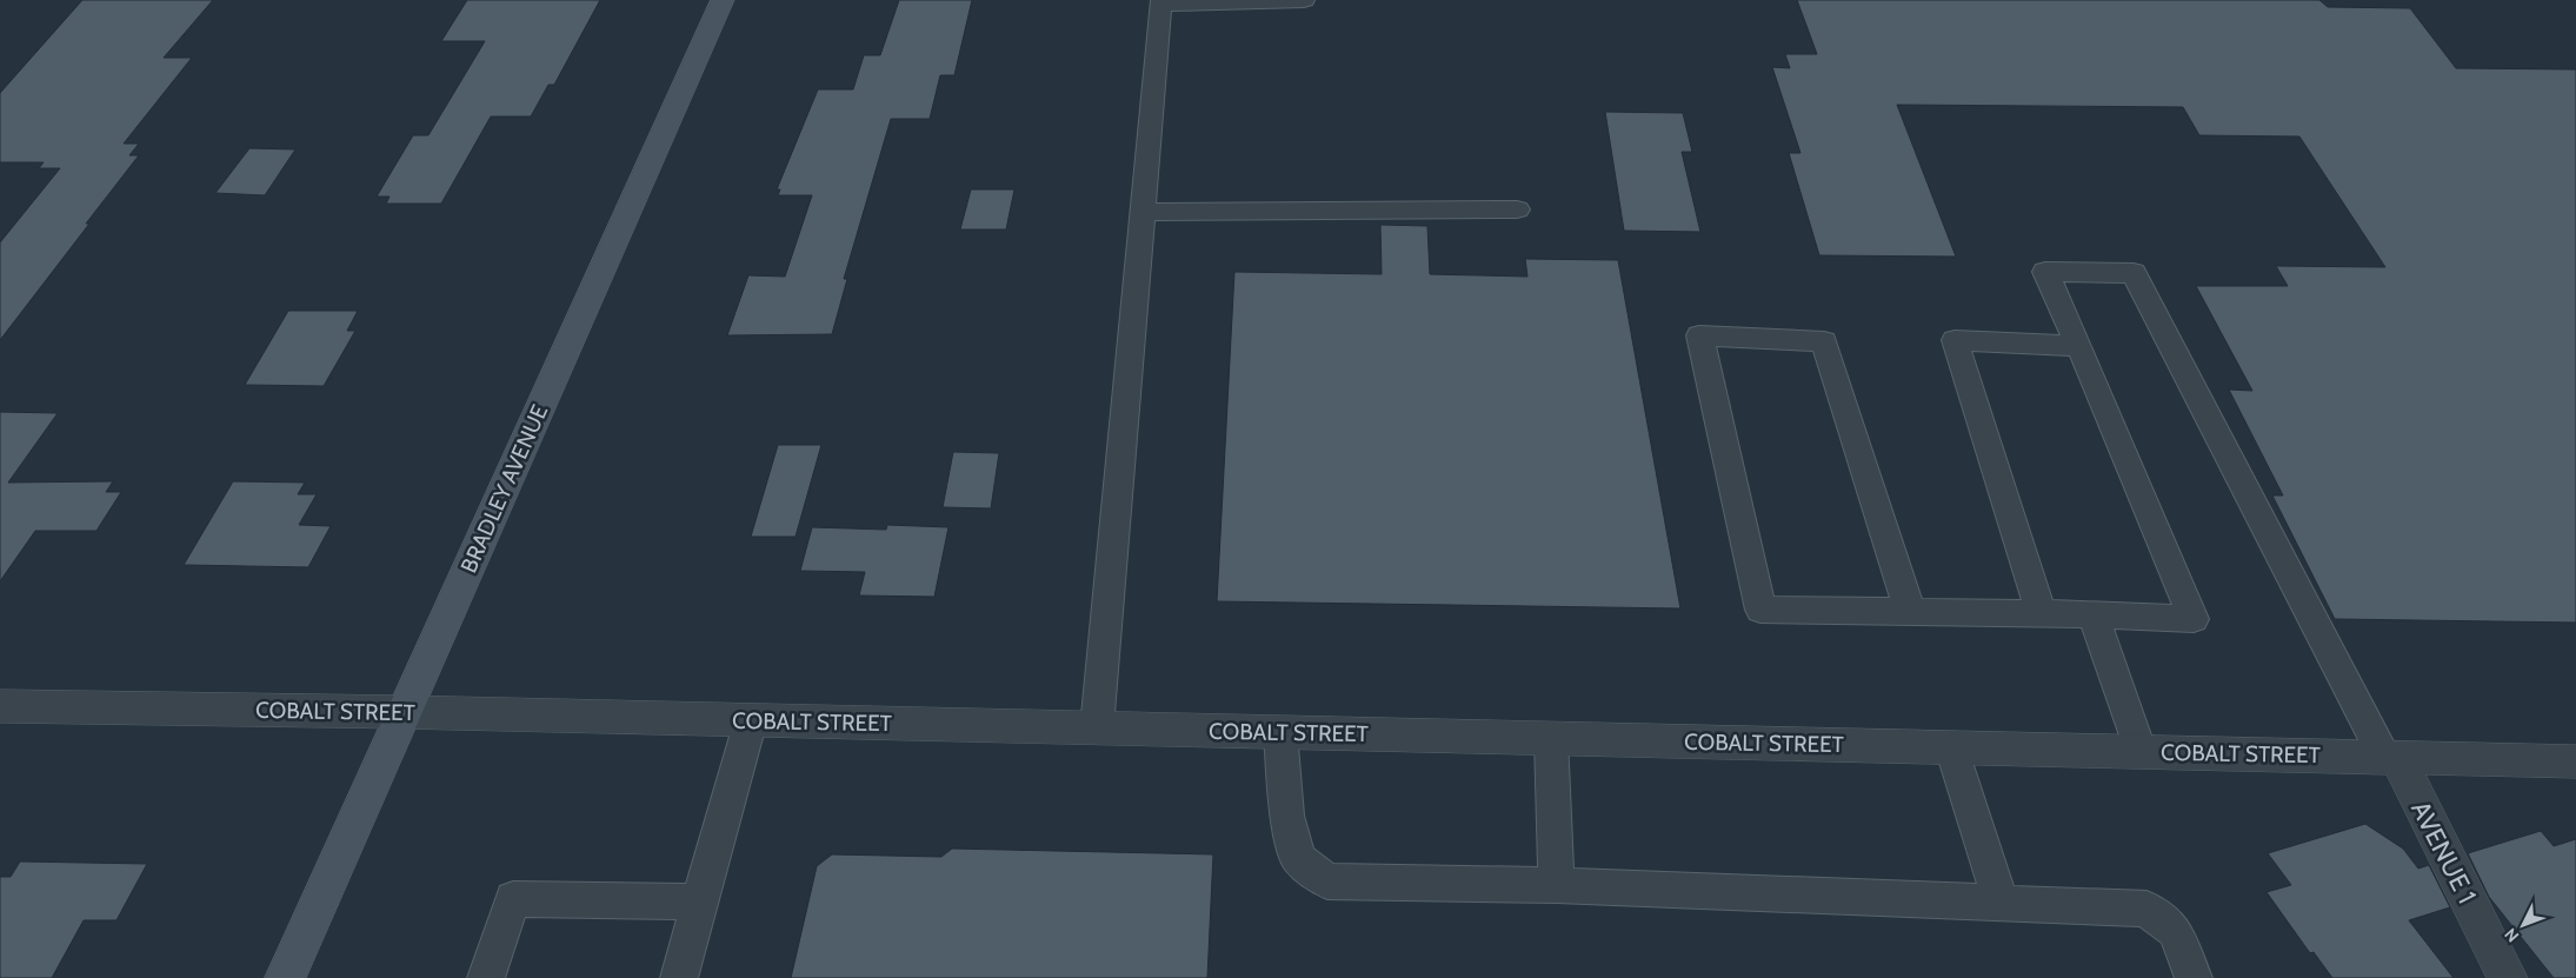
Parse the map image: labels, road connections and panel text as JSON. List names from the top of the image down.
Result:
{
  "streets": {
    "street": ["BRADLEY AVENUE", "COBALT STREET", "AVENUE 1"]
  },
  "crossings": [
    ["BRADLEY AVENUE", "COBALT STREET"],
    ["COBALT STREET", "AVENUE 1"]
  ],
  "north": "bottom left"
}
